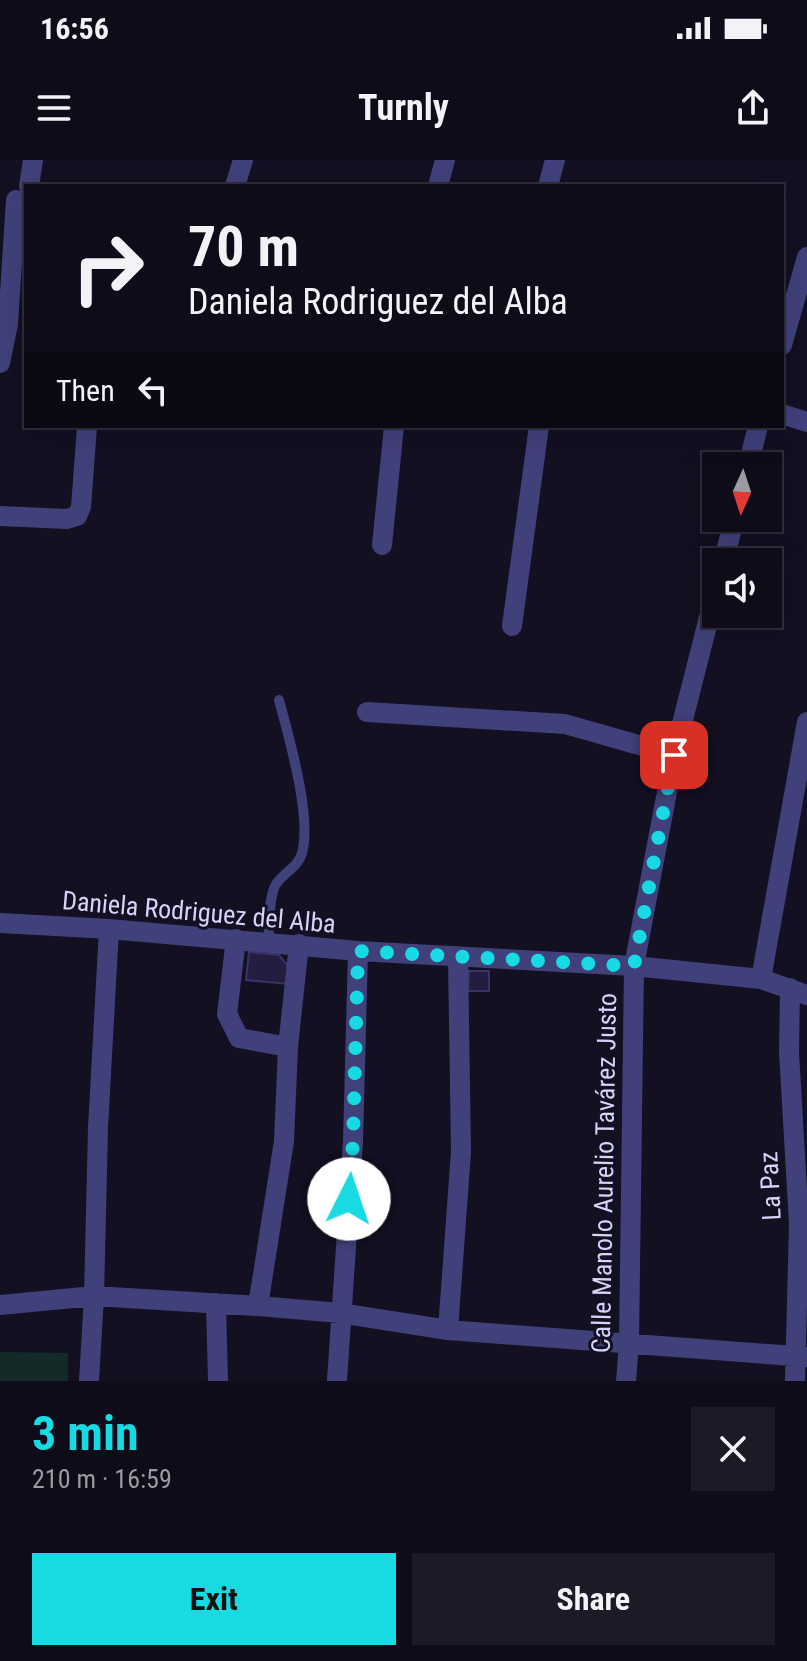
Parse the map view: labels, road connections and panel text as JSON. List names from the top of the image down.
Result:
{
  "streets": {
    "street": ["Daniela Rodriguez del Alba", "Calle Manolo Aurelio Tavárez Justo", "La Paz"]
  },
  "crossings": [
    ["Daniela Rodriguez del Alba", "Calle Manolo Aurelio Tavárez Justo"],
    ["Daniela Rodriguez del Alba", "La Paz"]
  ],
  "north": "bottom",
  "page": {
    "status": "16:56",
    "header": "Turnly",
    "turn": ["70 m", "Daniela Rodriguez del Alba"],
    "then": "Then",
    "heading": ["3 min", "210 m · 16:59"],
    "buttons": ["Exit", "Share"]
  }
}
